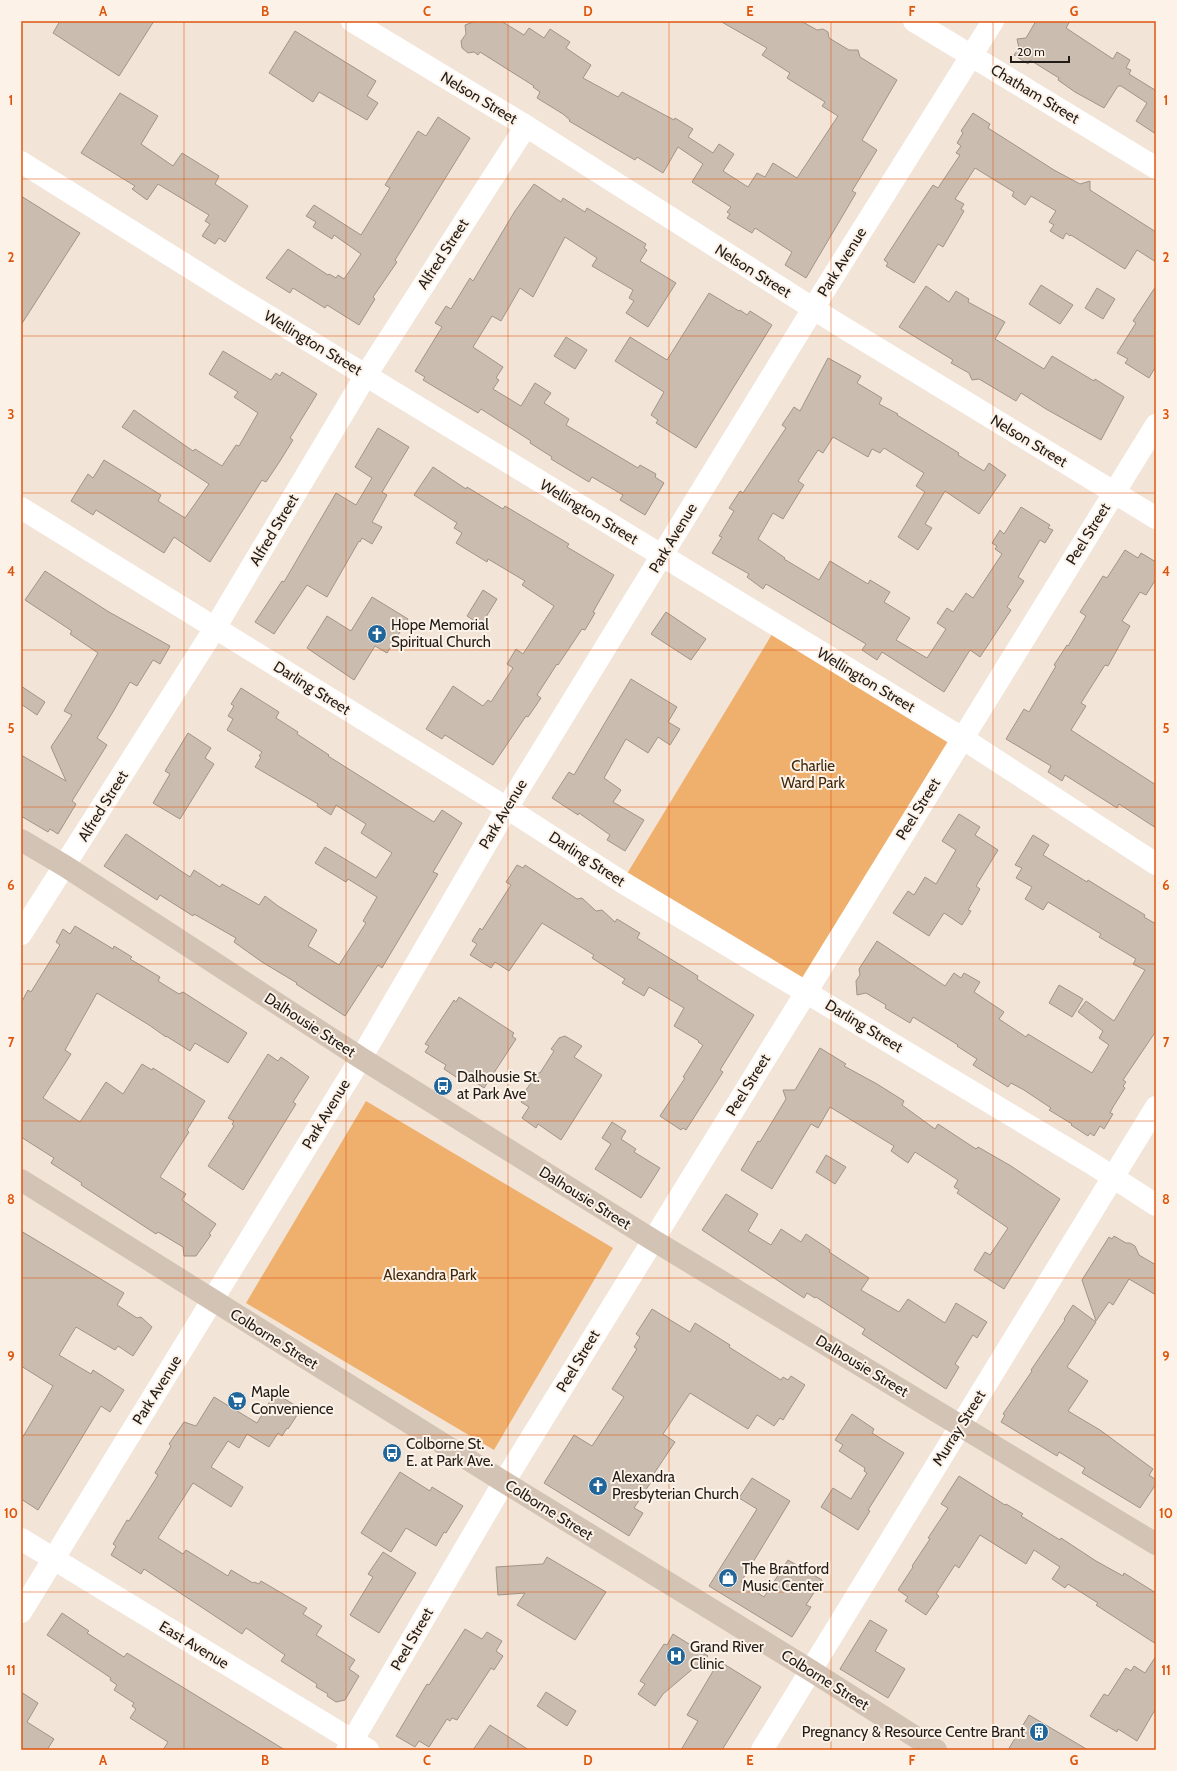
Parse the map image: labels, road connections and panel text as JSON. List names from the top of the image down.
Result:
{
  "streets": {
    "main road": ["Dalhousie Street", "Colborne Street"],
    "street": [
      "Chatham Street",
      "Nelson Street",
      "Alfred Street",
      "Park Avenue",
      "Wellington Street",
      "Peel Street",
      "Darling Street",
      "Murray Street",
      "East Avenue"
    ]
  },
  "crossings": [
    ["Chatham Street", "Park Avenue"],
    ["Nelson Street", "Alfred Street"],
    ["Nelson Street", "Park Avenue"],
    ["Nelson Street", "Peel Street"],
    ["Alfred Street", "Wellington Street"],
    ["Alfred Street", "Darling Street"],
    ["Alfred Street", "Dalhousie Street"],
    ["Park Avenue", "Wellington Street"],
    ["Park Avenue", "Darling Street"],
    ["Park Avenue", "Dalhousie Street"],
    ["Park Avenue", "Colborne Street"],
    ["Park Avenue", "East Avenue"],
    ["Wellington Street", "Peel Street"],
    ["Peel Street", "Darling Street"],
    ["Peel Street", "Dalhousie Street"],
    ["Peel Street", "Colborne Street"],
    ["Peel Street", "East Avenue"],
    ["Darling Street", "Murray Street"],
    ["Dalhousie Street", "Murray Street"],
    ["Colborne Street", "Murray Street"]
  ],
  "parks": ["Charlie Ward Park", "Alexandra Park"],
  "places": {
    "church": ["Hope Memorial Spiritual Church", "Alexandra Presbyterian Church"],
    "bus stop": ["Dalhousie St. at Park Ave", "Colborne St. E. at Park Ave."],
    "supermarket": ["Maple Convenience"],
    "shop": ["The Brantford Music Center"],
    "hospital": ["Grand River Clinic"],
    "building": ["Pregnancy & Resource Centre Brant"]
  },
  "scale_bar": "20 m",
  "grid": {
    "columns": [
      "A",
      "B",
      "C",
      "D",
      "E",
      "F",
      "G"
    ],
    "rows": [
      "1",
      "2",
      "3",
      "4",
      "5",
      "6",
      "7",
      "8",
      "9",
      "10",
      "11"
    ]
  }
}
